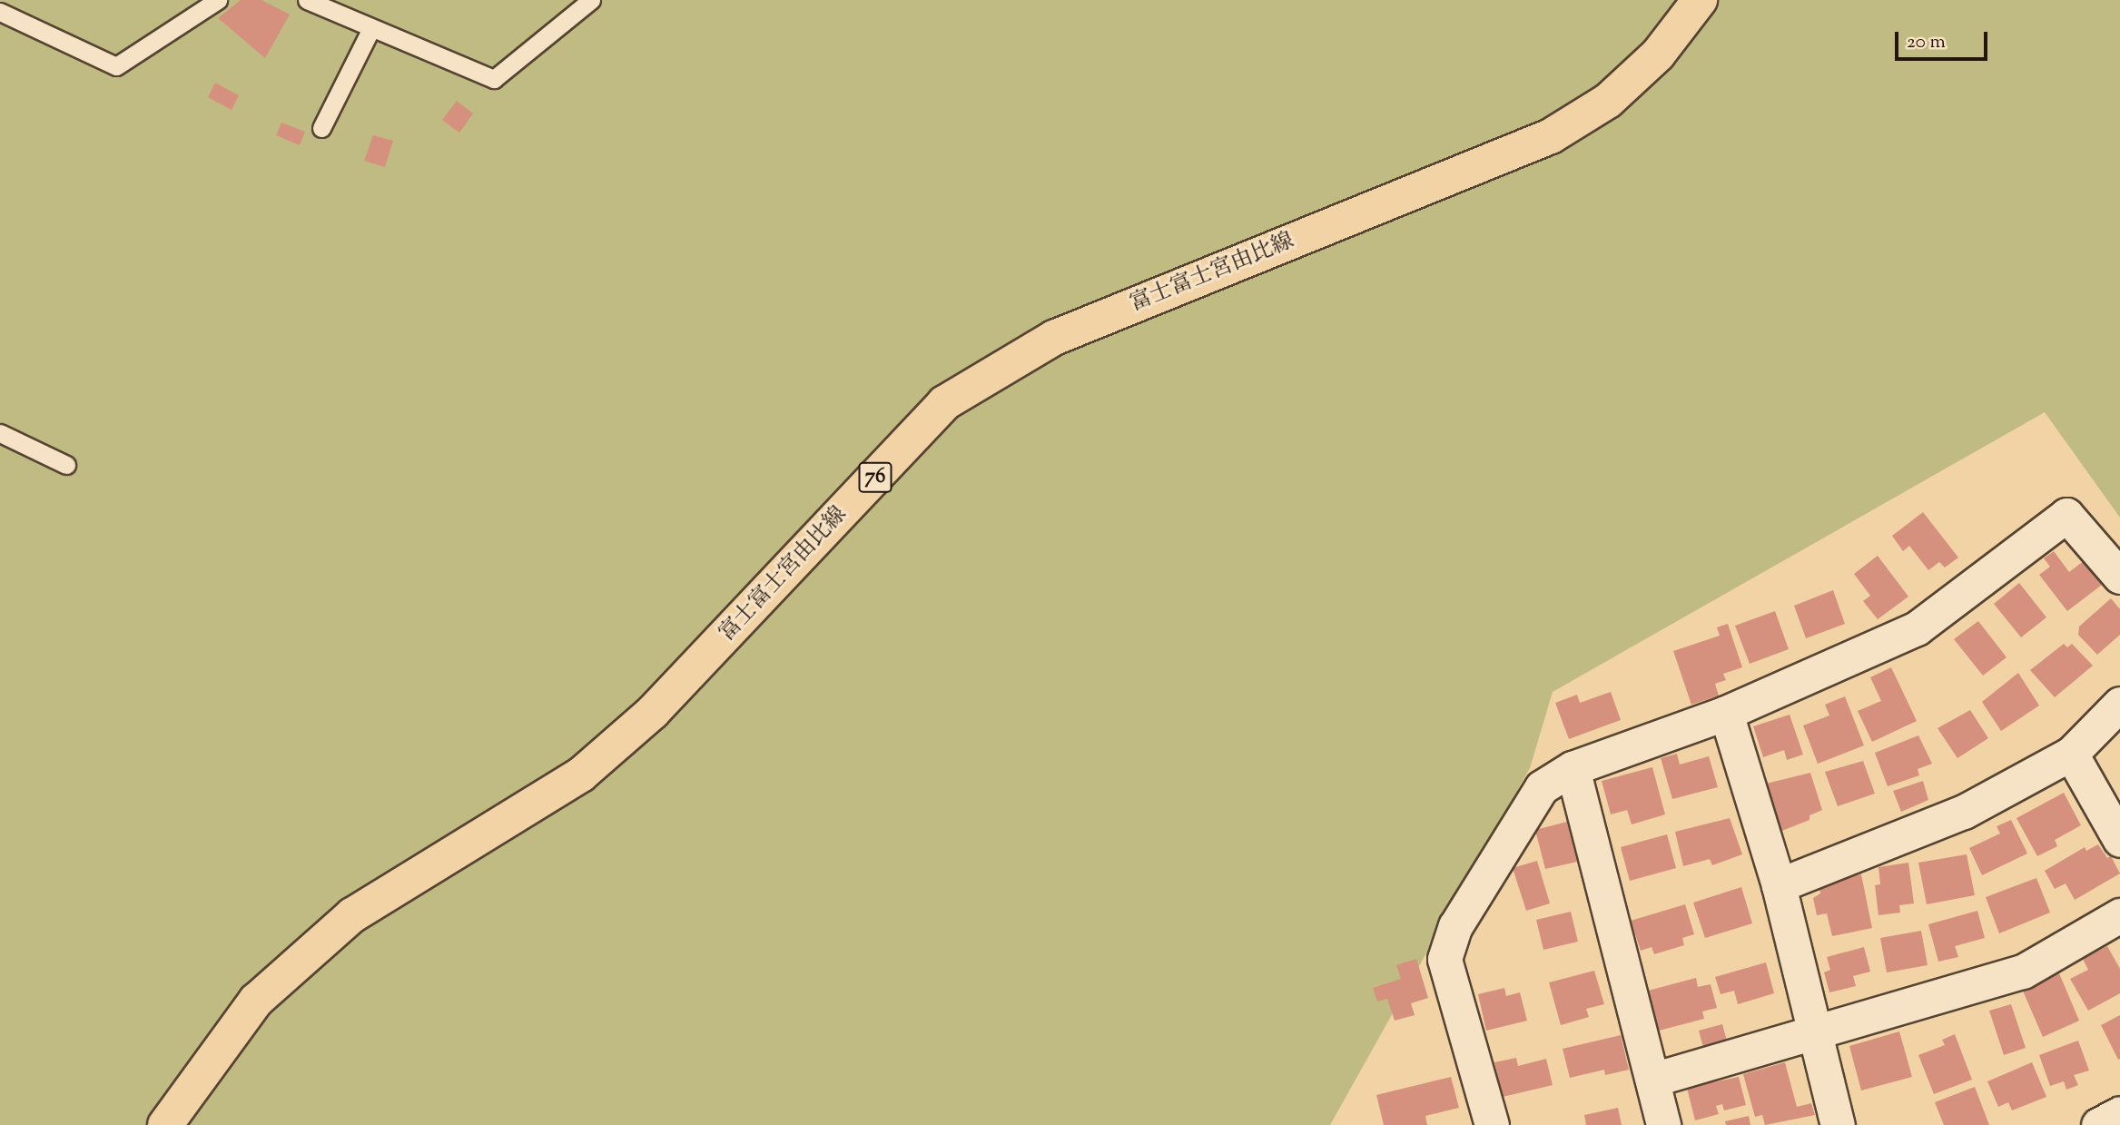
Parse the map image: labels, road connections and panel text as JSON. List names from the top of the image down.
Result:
{
  "streets": {
    "main road": ["富士富士宮由比線", "76"]
  },
  "scale_bar": "20 m"
}
